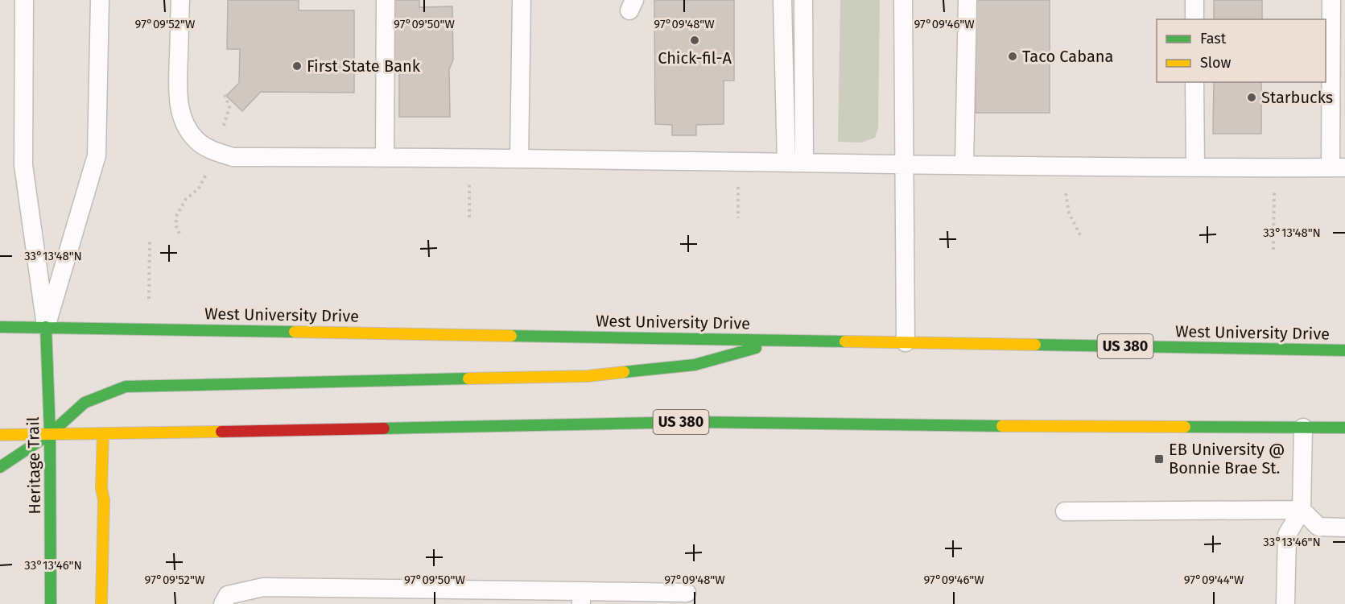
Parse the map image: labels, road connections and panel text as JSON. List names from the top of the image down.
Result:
{
  "streets": {
    "main road": ["West University Drive", "US 380", "Heritage Trail"]
  },
  "crossings": [
    ["West University Drive", "Heritage Trail"],
    ["US 380", "Heritage Trail"]
  ],
  "places": {
    "other": [
      "Chick-fil-A",
      "Taco Cabana",
      "First State Bank",
      "Starbucks"
    ],
    "transit": ["EB University @ Bonnie Brae St."]
  },
  "legend": ["Fast", "Slow"],
  "coordinates": [
    "97°09'52\"W",
    "97°09'50\"W",
    "97°09'48\"W",
    "97°09'46\"W",
    "33°13'48\"N",
    "33°13'46\"N",
    "97°09'44\"W"
  ]
}
